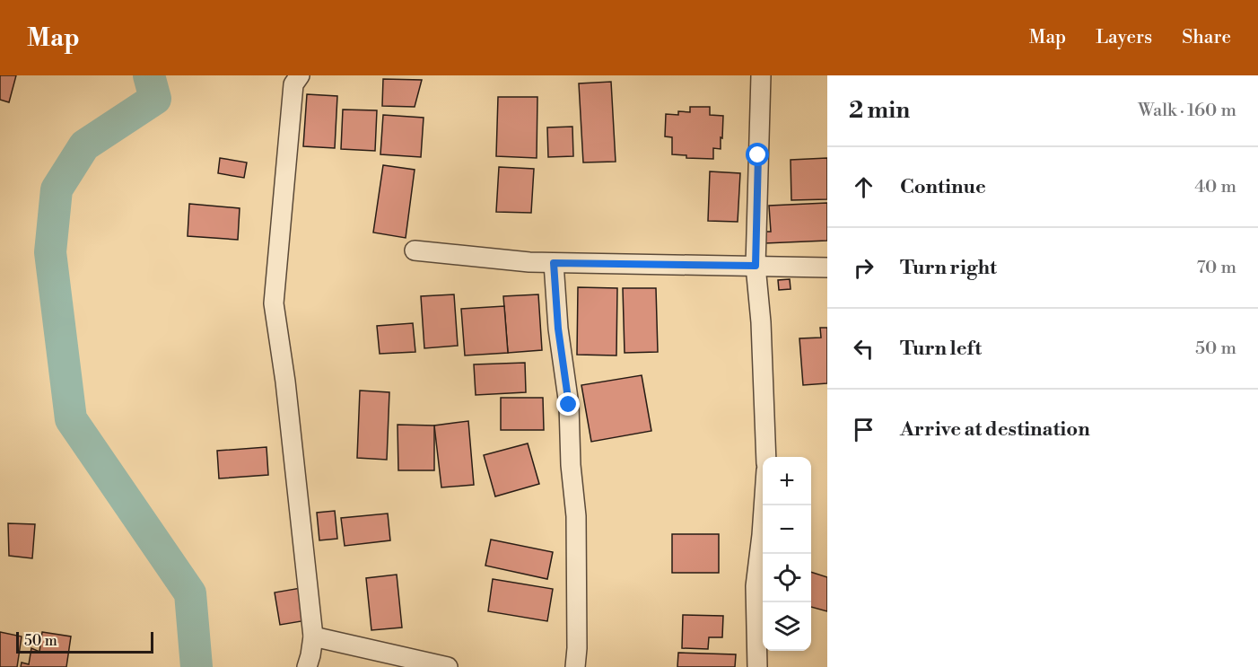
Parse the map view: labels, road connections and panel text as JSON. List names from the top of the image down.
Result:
{
  "scale_bar": "50 m",
  "page": {
    "header": "Map",
    "nav": ["Map", "Layers", "Share"],
    "heading": ["2 min", "Walk · 160 m"],
    "list": [
      ["Continue", "40 m"],
      ["Turn right", "70 m"],
      ["Turn left", "50 m"],
      "Arrive at destination"
    ],
    "map_buttons": ["+", "−"],
    "scale": "50 m"
  }
}
